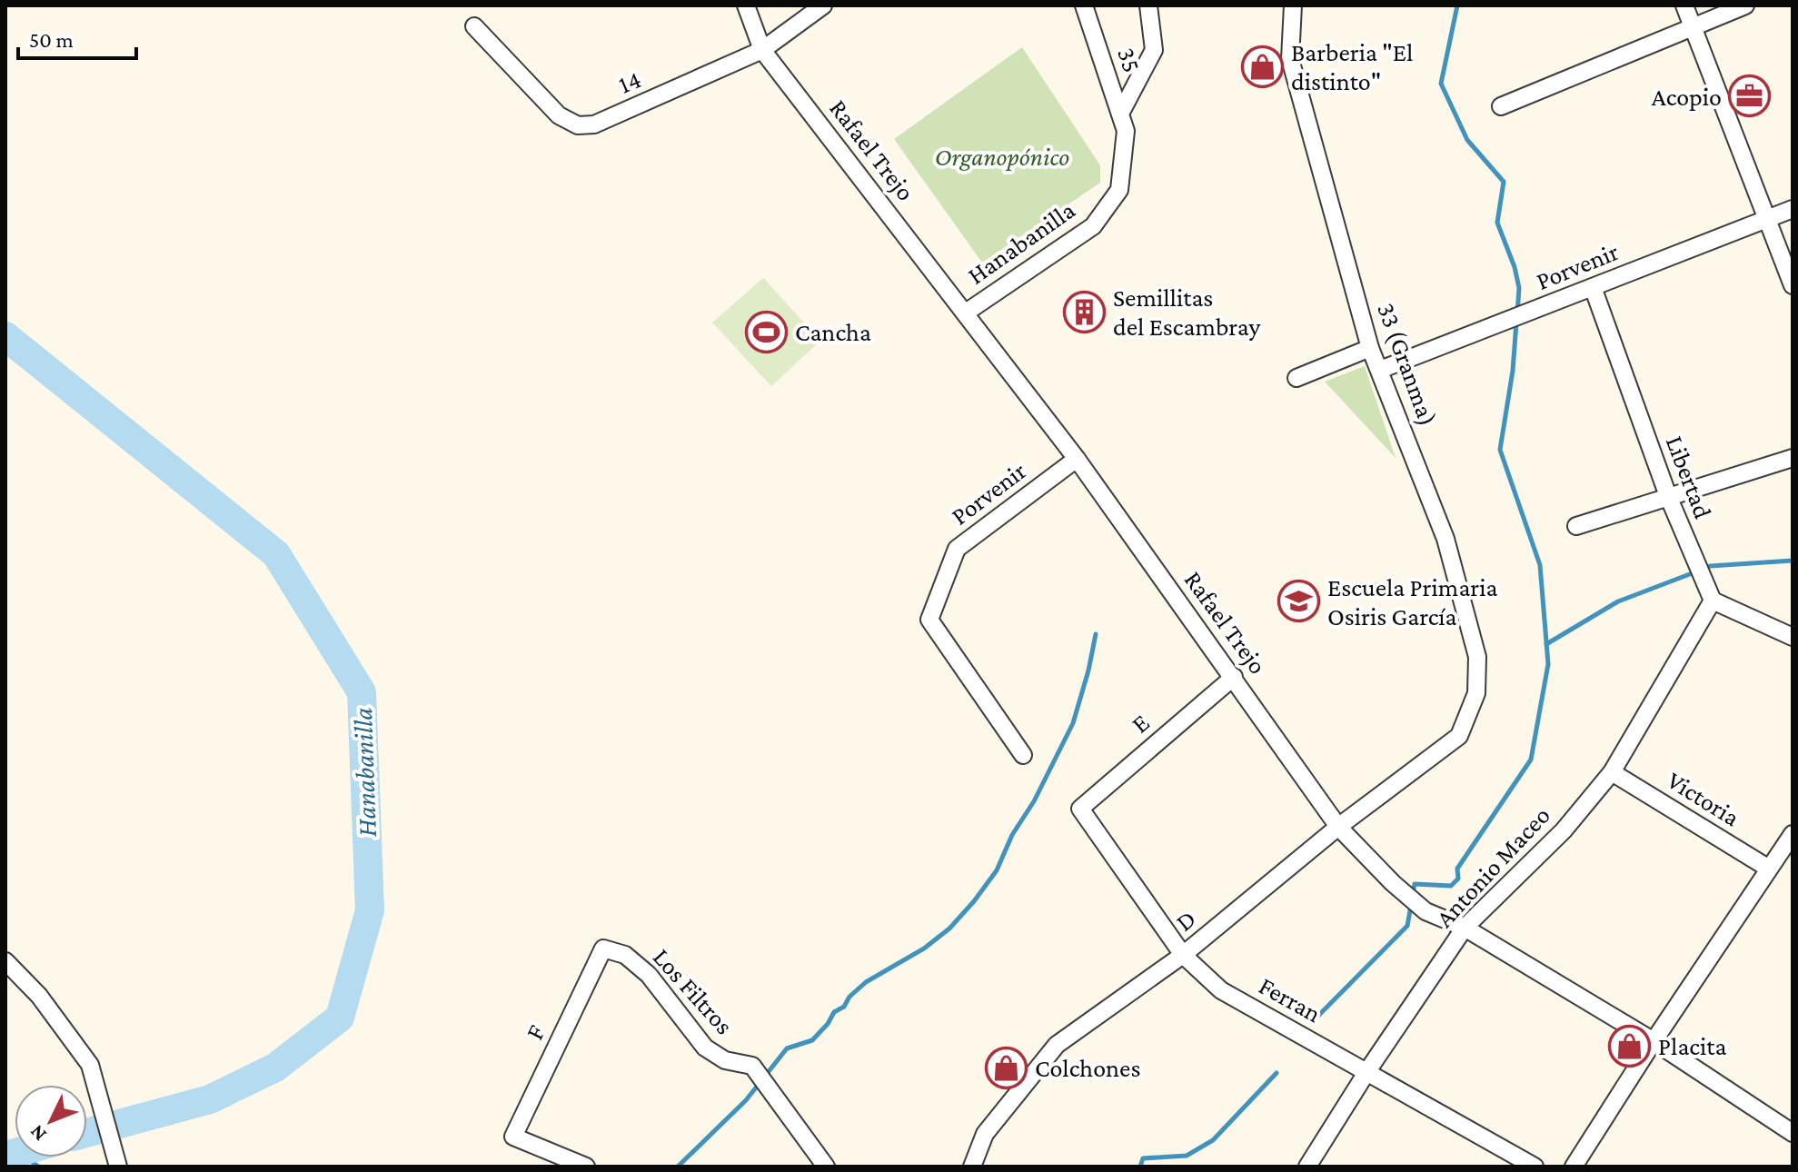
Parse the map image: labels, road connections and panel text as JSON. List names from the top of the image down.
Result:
{
  "streets": {
    "street": [
      "35",
      "14",
      "Rafael Trejo",
      "Hanabanilla",
      "Porvenir",
      "33 (Granma)",
      "Libertad",
      "E",
      "Victoria",
      "Antonio Maceo",
      "D",
      "Los Filtros",
      "Ferran",
      "F"
    ]
  },
  "crossings": [
    ["35", "Hanabanilla"],
    ["14", "Rafael Trejo"],
    ["Rafael Trejo", "Hanabanilla"],
    ["Rafael Trejo", "Porvenir"],
    ["Rafael Trejo", "E"],
    ["Rafael Trejo", "Antonio Maceo"],
    ["Rafael Trejo", "D"],
    ["Porvenir", "33 (Granma)"],
    ["Porvenir", "Libertad"],
    ["33 (Granma)", "D"],
    ["Libertad", "Antonio Maceo"],
    ["E", "Ferran"],
    ["Victoria", "Antonio Maceo"],
    ["Antonio Maceo", "Ferran"],
    ["D", "Ferran"],
    ["Los Filtros", "F"]
  ],
  "water": ["Hanabanilla"],
  "parks": ["Organopónico"],
  "places": {
    "shop": ["Barberia \"El distinto\"", "Placita", "Colchones"],
    "office": ["Acopio"],
    "building": ["Semillitas del Escambray"],
    "sports": ["Cancha"],
    "school or university": ["Escuela Primaria Osiris García"]
  },
  "scale_bar": "50 m",
  "north": "bottom left"
}
